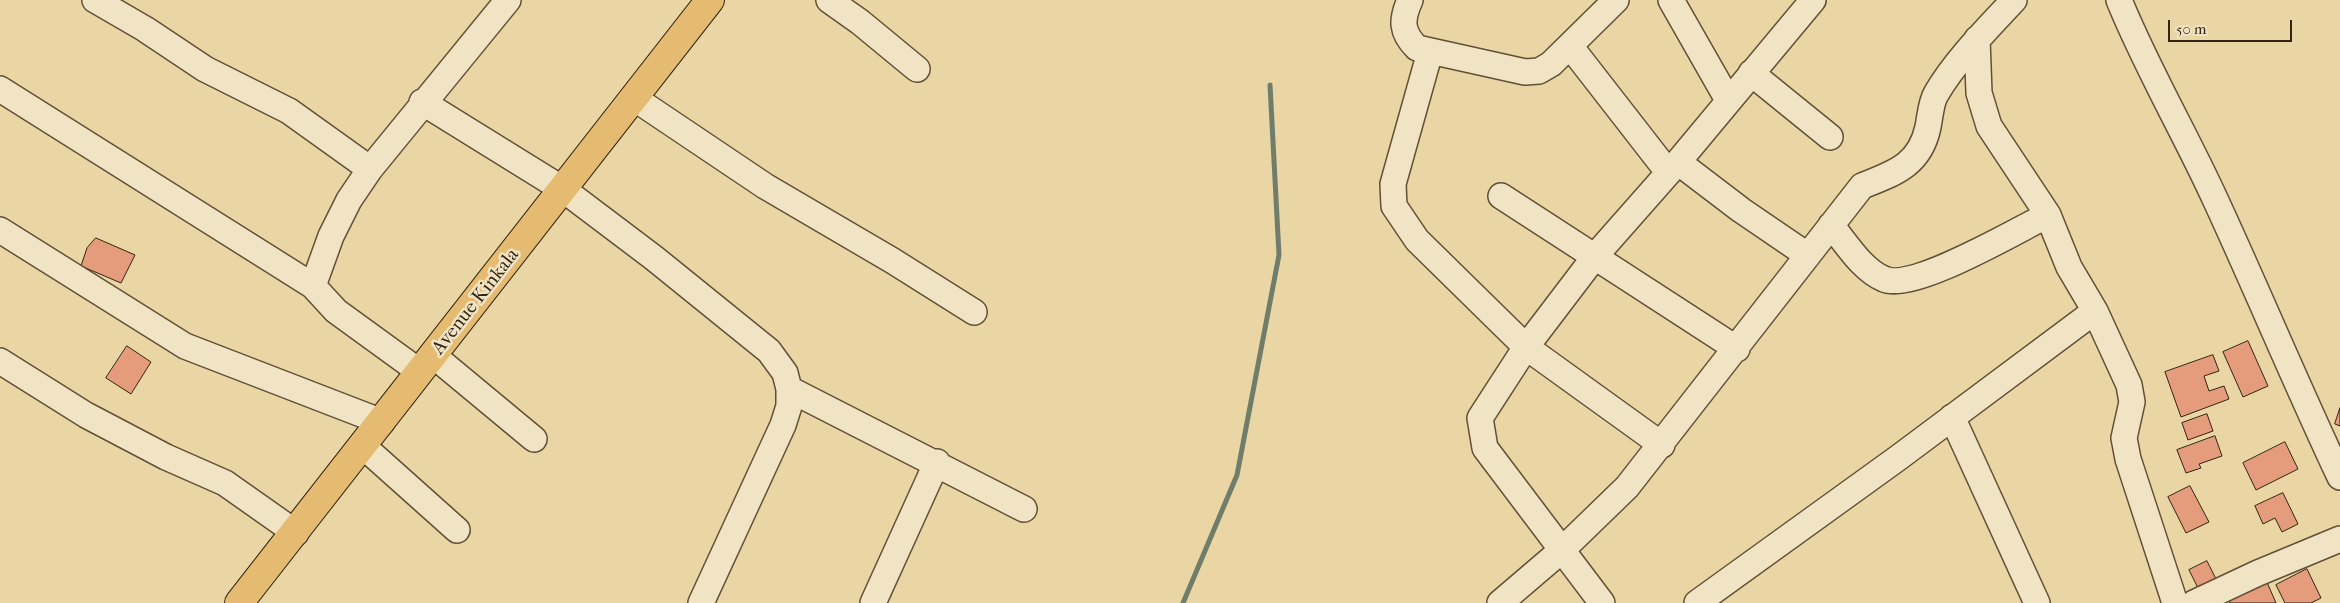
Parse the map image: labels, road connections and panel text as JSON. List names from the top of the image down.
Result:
{
  "streets": {
    "main road": ["Avenue Kinkala"]
  },
  "scale_bar": "50 m"
}
